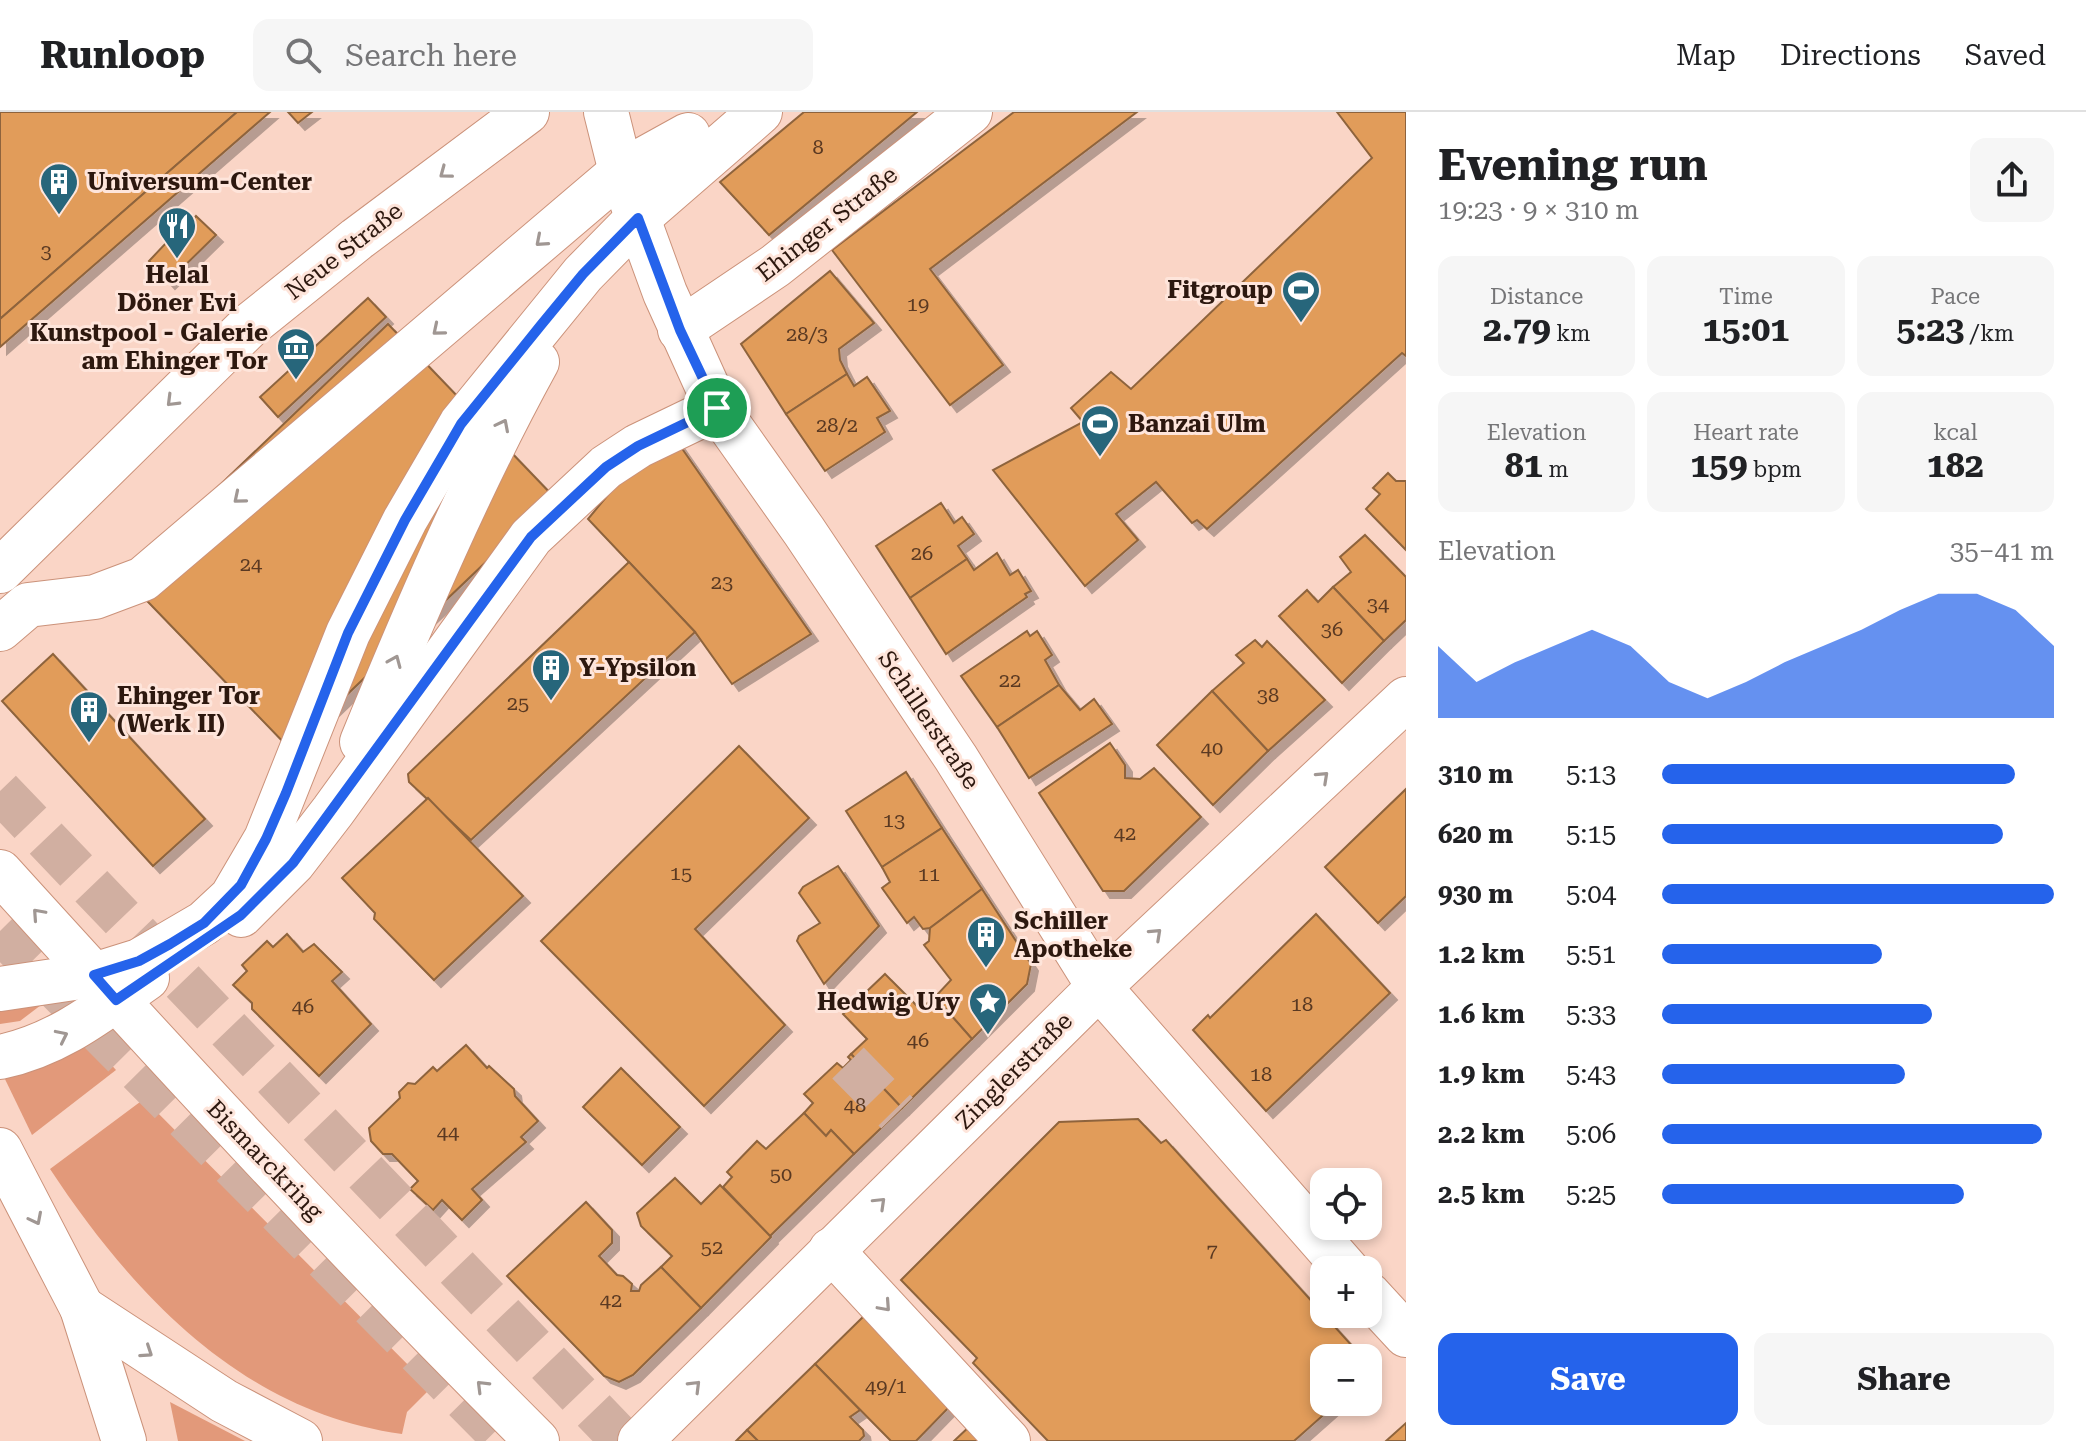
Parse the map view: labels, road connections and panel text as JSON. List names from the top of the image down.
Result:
{
  "streets": {
    "street": [
      "Ehinger Straße",
      "Neue Straße",
      "Schillerstraße",
      "Zinglerstraße",
      "Bismarckring"
    ]
  },
  "crossings": [
    ["Ehinger Straße", "Schillerstraße"],
    ["Schillerstraße", "Zinglerstraße"]
  ],
  "one_way": ["Zinglerstraße"],
  "places": {
    "building": [
      "Universum-Center",
      "Y-Ypsilon",
      "Ehinger Tor (Werk II)",
      "Schiller Apotheke"
    ],
    "restaurant": ["Helal Döner Evi"],
    "sports": ["Fitgroup", "Banzai Ulm"],
    "museum": ["Kunstpool - Galerie am Ehinger Tor"],
    "place": ["Hedwig Ury"]
  },
  "house_numbers": [
    "8",
    "3",
    "19",
    "28/3",
    "28/2",
    "26",
    "24",
    "23",
    "34",
    "36",
    "22",
    "38",
    "25",
    "40",
    "13",
    "42",
    "15",
    "11",
    "18",
    "46",
    "46",
    "18",
    "48",
    "44",
    "50",
    "52",
    "7",
    "42",
    "49/1"
  ],
  "page": {
    "header": "Runloop",
    "search": "Search here",
    "nav": ["Map", "Directions", "Saved"],
    "heading": ["Evening run", "19:23 · 9 × 310 m"],
    "stats": [
      ["Distance", "2.79 km"],
      ["Time", "15:01"],
      ["Pace", "5:23 /km"],
      ["Elevation", "81 m"],
      ["Heart rate", "159 bpm"],
      ["kcal", "182"]
    ],
    "chart": ["Elevation", "35–41 m"],
    "list": [
      {
        "name": "310 m",
        "note": "5:13"
      },
      {
        "name": "620 m",
        "note": "5:15"
      },
      {
        "name": "930 m",
        "note": "5:04"
      },
      {
        "name": "1.2 km",
        "note": "5:51"
      },
      {
        "name": "1.6 km",
        "note": "5:33"
      },
      {
        "name": "1.9 km",
        "note": "5:43"
      },
      {
        "name": "2.2 km",
        "note": "5:06"
      },
      {
        "name": "2.5 km",
        "note": "5:25"
      }
    ],
    "map_buttons": ["+", "−"],
    "buttons": ["Save", "Share"]
  }
}
